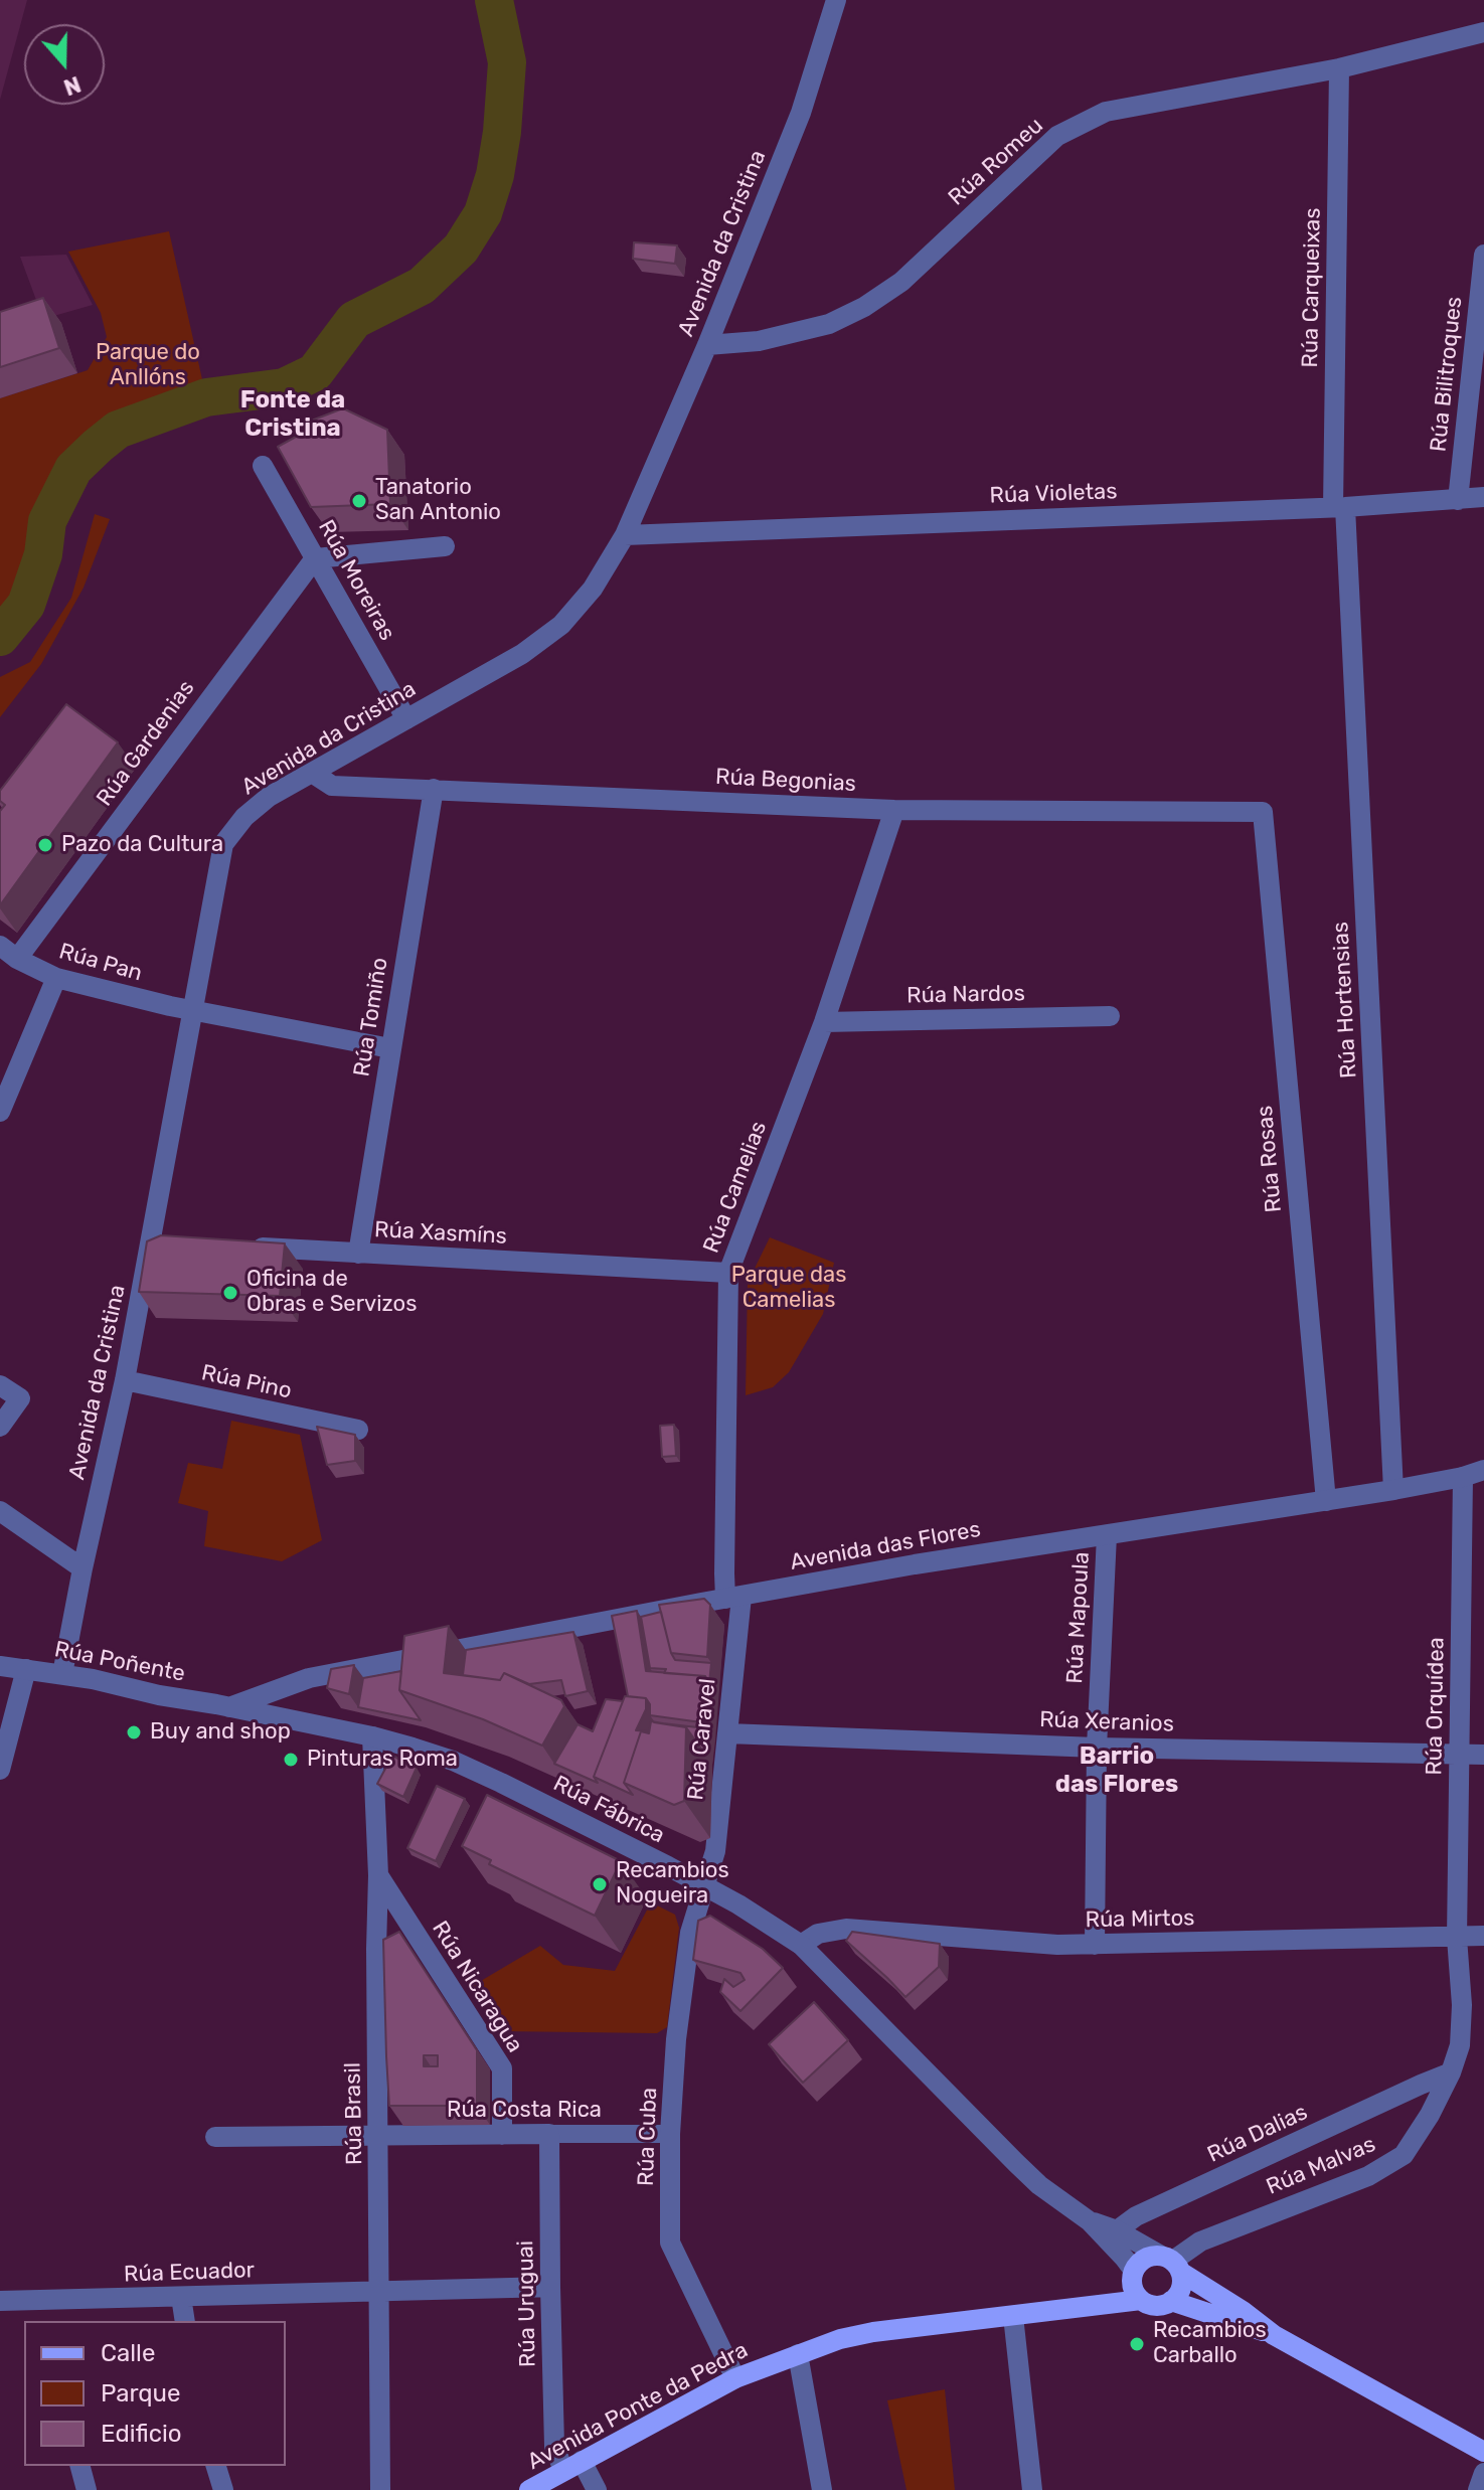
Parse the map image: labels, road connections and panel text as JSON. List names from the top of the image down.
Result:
{
  "streets": {
    "main road": ["Avenida Ponte da Pedra"],
    "street": [
      "Rúa Romeu",
      "Avenida da Cristina",
      "Rúa Carqueixas",
      "Rúa Bilitroques",
      "Rúa Violetas",
      "Rúa Moreiras",
      "Rúa Gardenias",
      "Rúa Begonias",
      "Rúa Pan",
      "Rúa Nardos",
      "Rúa Hortensias",
      "Rúa Tomiño",
      "Rúa Rosas",
      "Rúa Camelias",
      "Rúa Xasmíns",
      "Rúa Pino",
      "Avenida das Flores",
      "Rúa Mapoula",
      "Rúa Poñente",
      "Rúa Orquídea",
      "Rúa Xeranios",
      "Rúa Caravel",
      "Rúa Fábrica",
      "Rúa Mirtos",
      "Rúa Nicaragua",
      "Rúa Costa Rica",
      "Rúa Brasil",
      "Rúa Dalias",
      "Rúa Cuba",
      "Rúa Malvas",
      "Rúa Ecuador",
      "Rúa Uruguai"
    ]
  },
  "crossings": [
    ["Rúa Romeu", "Avenida da Cristina"],
    ["Rúa Romeu", "Rúa Carqueixas"],
    ["Avenida da Cristina", "Rúa Violetas"],
    ["Avenida da Cristina", "Rúa Moreiras"],
    ["Avenida da Cristina", "Rúa Begonias"],
    ["Avenida da Cristina", "Rúa Pan"],
    ["Avenida da Cristina", "Rúa Pino"],
    ["Avenida da Cristina", "Rúa Poñente"],
    ["Rúa Carqueixas", "Rúa Violetas"],
    ["Rúa Carqueixas", "Rúa Hortensias"],
    ["Rúa Bilitroques", "Rúa Violetas"],
    ["Rúa Violetas", "Rúa Hortensias"],
    ["Rúa Moreiras", "Rúa Gardenias"],
    ["Rúa Gardenias", "Rúa Pan"],
    ["Rúa Begonias", "Rúa Tomiño"],
    ["Rúa Begonias", "Rúa Rosas"],
    ["Rúa Begonias", "Rúa Camelias"],
    ["Rúa Pan", "Rúa Tomiño"],
    ["Rúa Nardos", "Rúa Camelias"],
    ["Rúa Hortensias", "Avenida das Flores"],
    ["Rúa Tomiño", "Rúa Xasmíns"],
    ["Rúa Rosas", "Avenida das Flores"],
    ["Rúa Camelias", "Rúa Xasmíns"],
    ["Rúa Camelias", "Avenida das Flores"],
    ["Rúa Camelias", "Rúa Caravel"],
    ["Avenida das Flores", "Rúa Mapoula"],
    ["Avenida das Flores", "Rúa Poñente"],
    ["Avenida das Flores", "Rúa Orquídea"],
    ["Avenida das Flores", "Rúa Caravel"],
    ["Avenida das Flores", "Rúa Fábrica"],
    ["Rúa Mapoula", "Rúa Xeranios"],
    ["Rúa Mapoula", "Rúa Mirtos"],
    ["Rúa Poñente", "Rúa Fábrica"],
    ["Rúa Orquídea", "Rúa Xeranios"],
    ["Rúa Orquídea", "Rúa Mirtos"],
    ["Rúa Xeranios", "Rúa Caravel"],
    ["Rúa Caravel", "Rúa Fábrica"],
    ["Rúa Caravel", "Rúa Cuba"],
    ["Rúa Fábrica", "Rúa Mirtos"],
    ["Rúa Fábrica", "Rúa Brasil"],
    ["Rúa Fábrica", "Rúa Dalias"],
    ["Rúa Fábrica", "Rúa Cuba"],
    ["Rúa Fábrica", "Rúa Malvas"],
    ["Rúa Fábrica", "Avenida Ponte da Pedra"],
    ["Rúa Nicaragua", "Rúa Costa Rica"],
    ["Rúa Nicaragua", "Rúa Brasil"],
    ["Rúa Costa Rica", "Rúa Brasil"],
    ["Rúa Costa Rica", "Rúa Cuba"],
    ["Rúa Costa Rica", "Rúa Uruguai"],
    ["Rúa Brasil", "Rúa Ecuador"],
    ["Rúa Dalias", "Rúa Malvas"],
    ["Rúa Cuba", "Avenida Ponte da Pedra"],
    ["Rúa Malvas", "Avenida Ponte da Pedra"],
    ["Rúa Ecuador", "Rúa Uruguai"],
    ["Rúa Uruguai", "Avenida Ponte da Pedra"]
  ],
  "districts": ["Fonte da Cristina", "Barrio das Flores"],
  "parks": ["Parque do Anllóns", "Parque das Camelias"],
  "places": [
    "Tanatorio San Antonio",
    "Pazo da Cultura",
    "Oficina de Obras e Servizos",
    "Buy and shop",
    "Pinturas Roma",
    "Recambios Nogueira",
    "Recambios Carballo"
  ],
  "legend": ["Calle", "Parque", "Edificio"],
  "north": "bottom"
}
